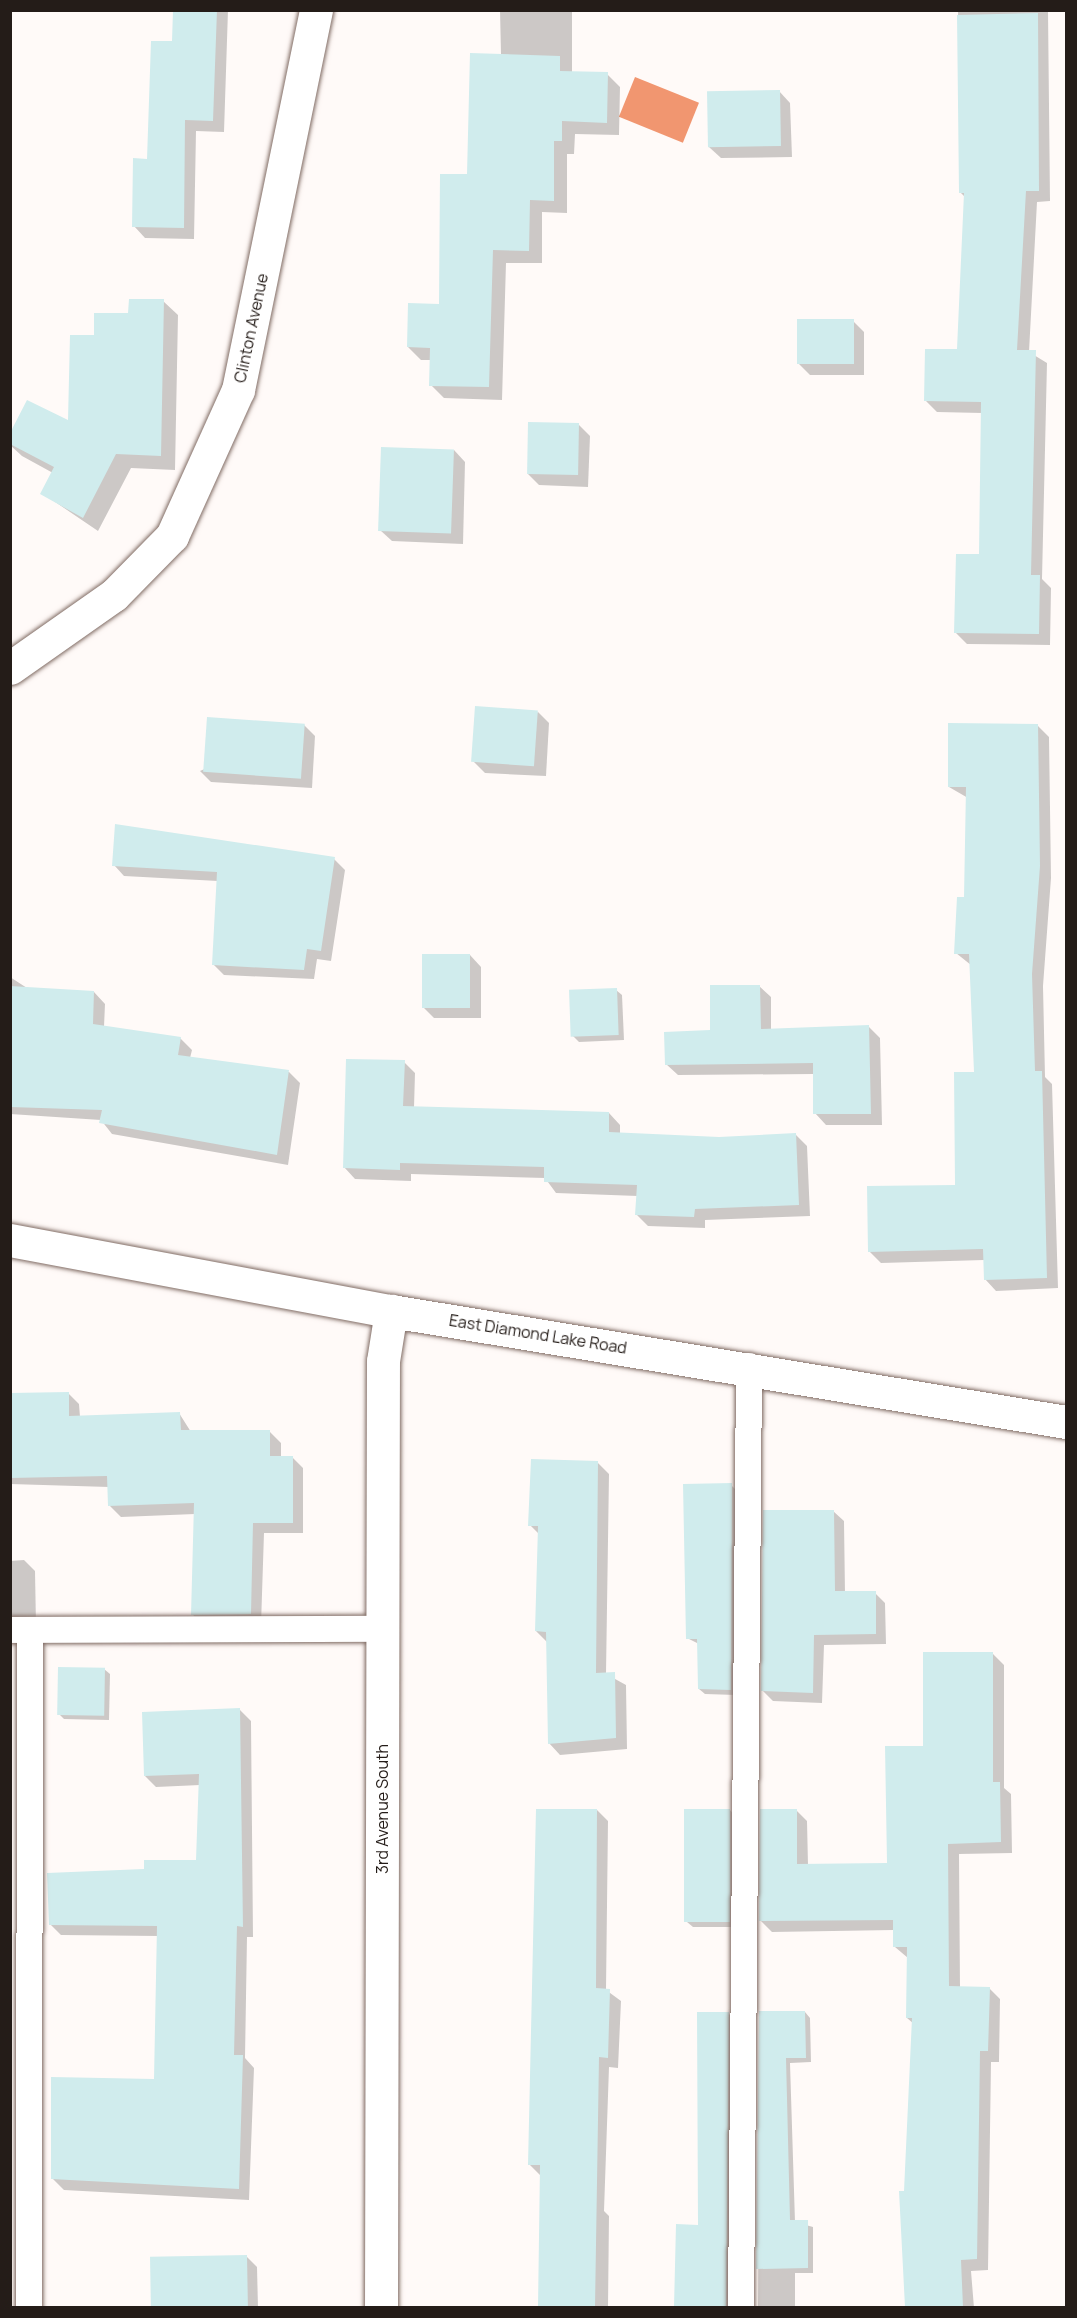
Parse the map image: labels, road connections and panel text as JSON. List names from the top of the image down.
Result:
{
  "streets": {
    "street": ["Clinton Avenue", "East Diamond Lake Road", "3rd Avenue South"]
  },
  "crossings": [
    ["East Diamond Lake Road", "3rd Avenue South"]
  ]
}
